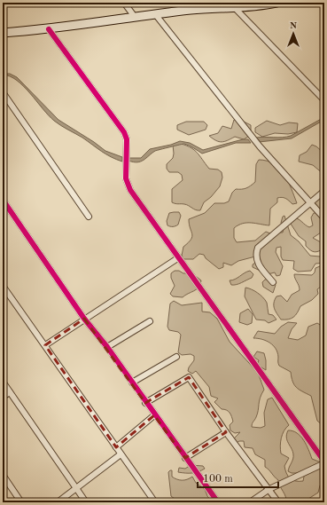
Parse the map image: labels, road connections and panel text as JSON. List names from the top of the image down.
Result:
{
  "scale_bar": "100 m",
  "north": "top"
}
